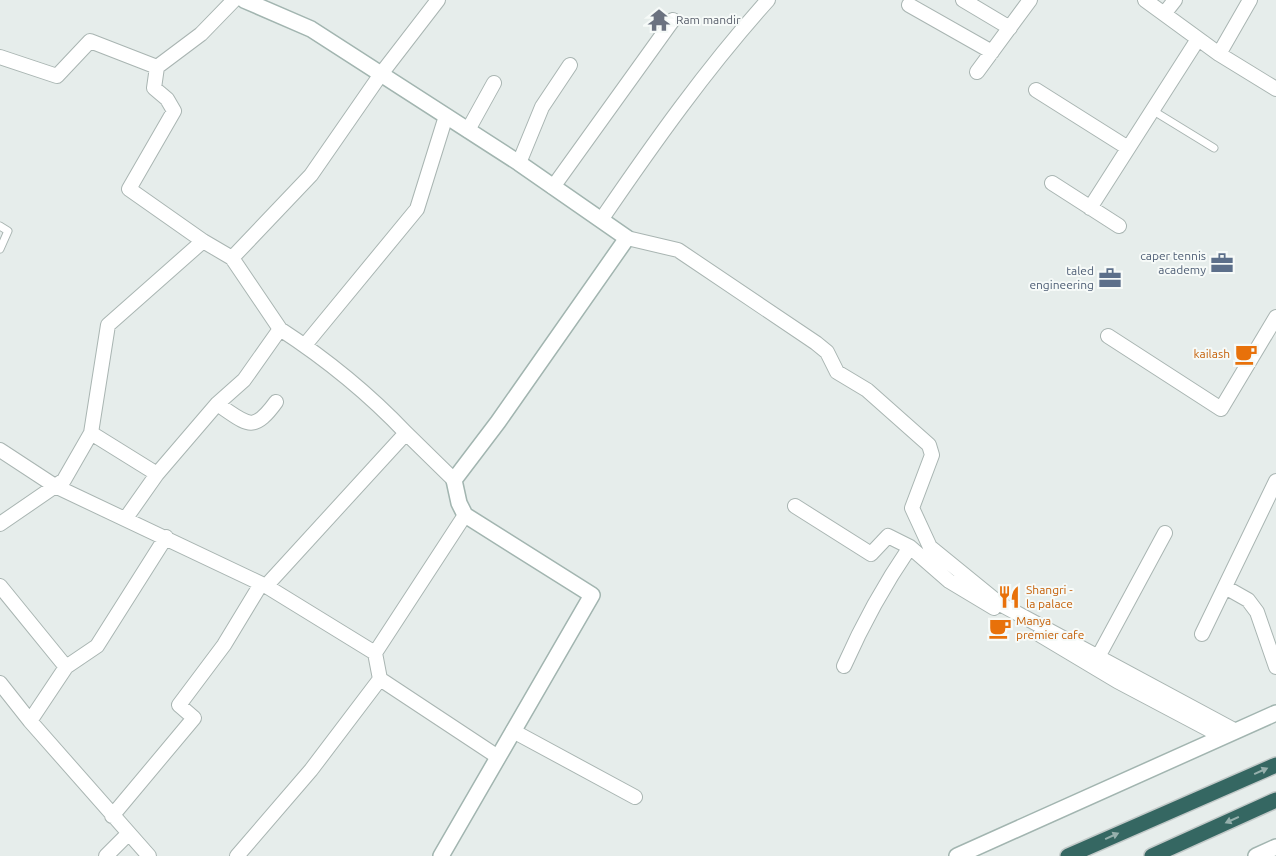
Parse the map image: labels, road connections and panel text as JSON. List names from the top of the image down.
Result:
{
  "places": {
    "temple": ["Ram mandir"],
    "office": ["caper tennis academy", "taled engineering"],
    "cafe": ["kailash", "Manya premier cafe"],
    "restaurant": ["Shangri - la palace"]
  }
}
